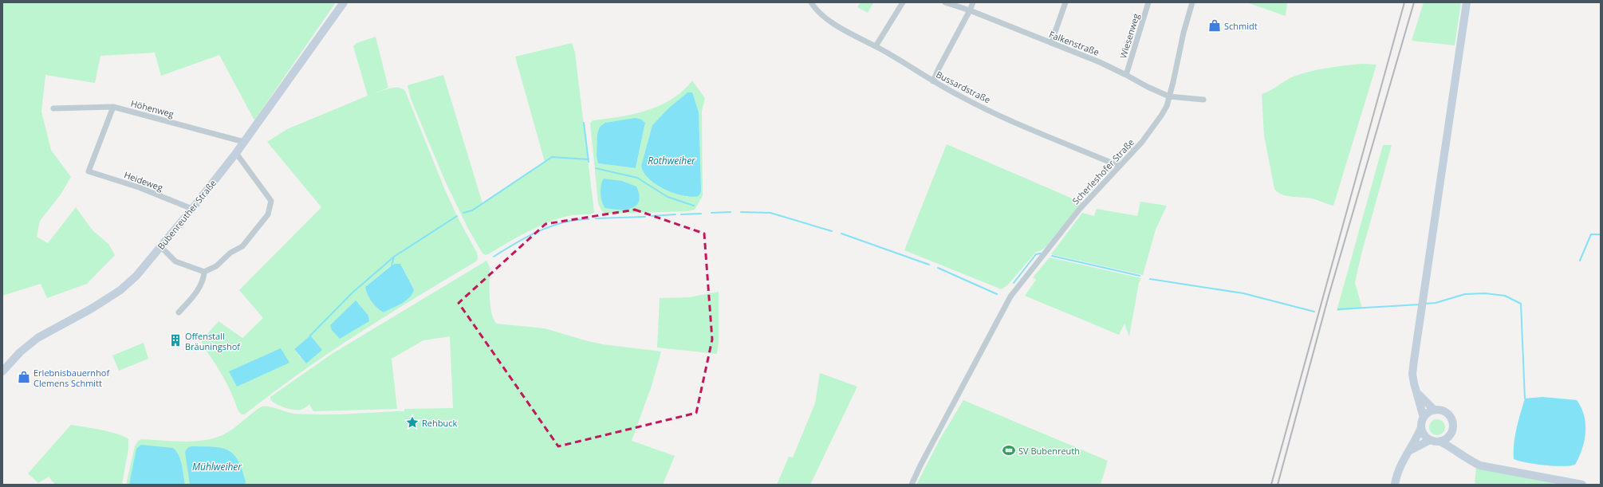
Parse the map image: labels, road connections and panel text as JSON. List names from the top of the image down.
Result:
{
  "streets": {
    "street": [
      "Wiesenweg",
      "Falkenstraße",
      "Bussardstraße",
      "Höhenweg",
      "Scherleshofer Straße",
      "Heideweg",
      "Bubenreuther Straße"
    ]
  },
  "crossings": [
    ["Wiesenweg", "Falkenstraße"],
    ["Falkenstraße", "Scherleshofer Straße"],
    ["Bussardstraße", "Scherleshofer Straße"],
    ["Höhenweg", "Heideweg"],
    ["Höhenweg", "Bubenreuther Straße"],
    ["Heideweg", "Bubenreuther Straße"]
  ],
  "water": ["Rothweiher", "Mühlweiher"],
  "places": {
    "shop": ["Schmidt", "Erlebnisbauernhof Clemens Schmitt"],
    "building": ["Offenstall Bräuningshof"],
    "place": ["Rehbuck"],
    "sports": ["SV Bubenreuth"]
  }
}
